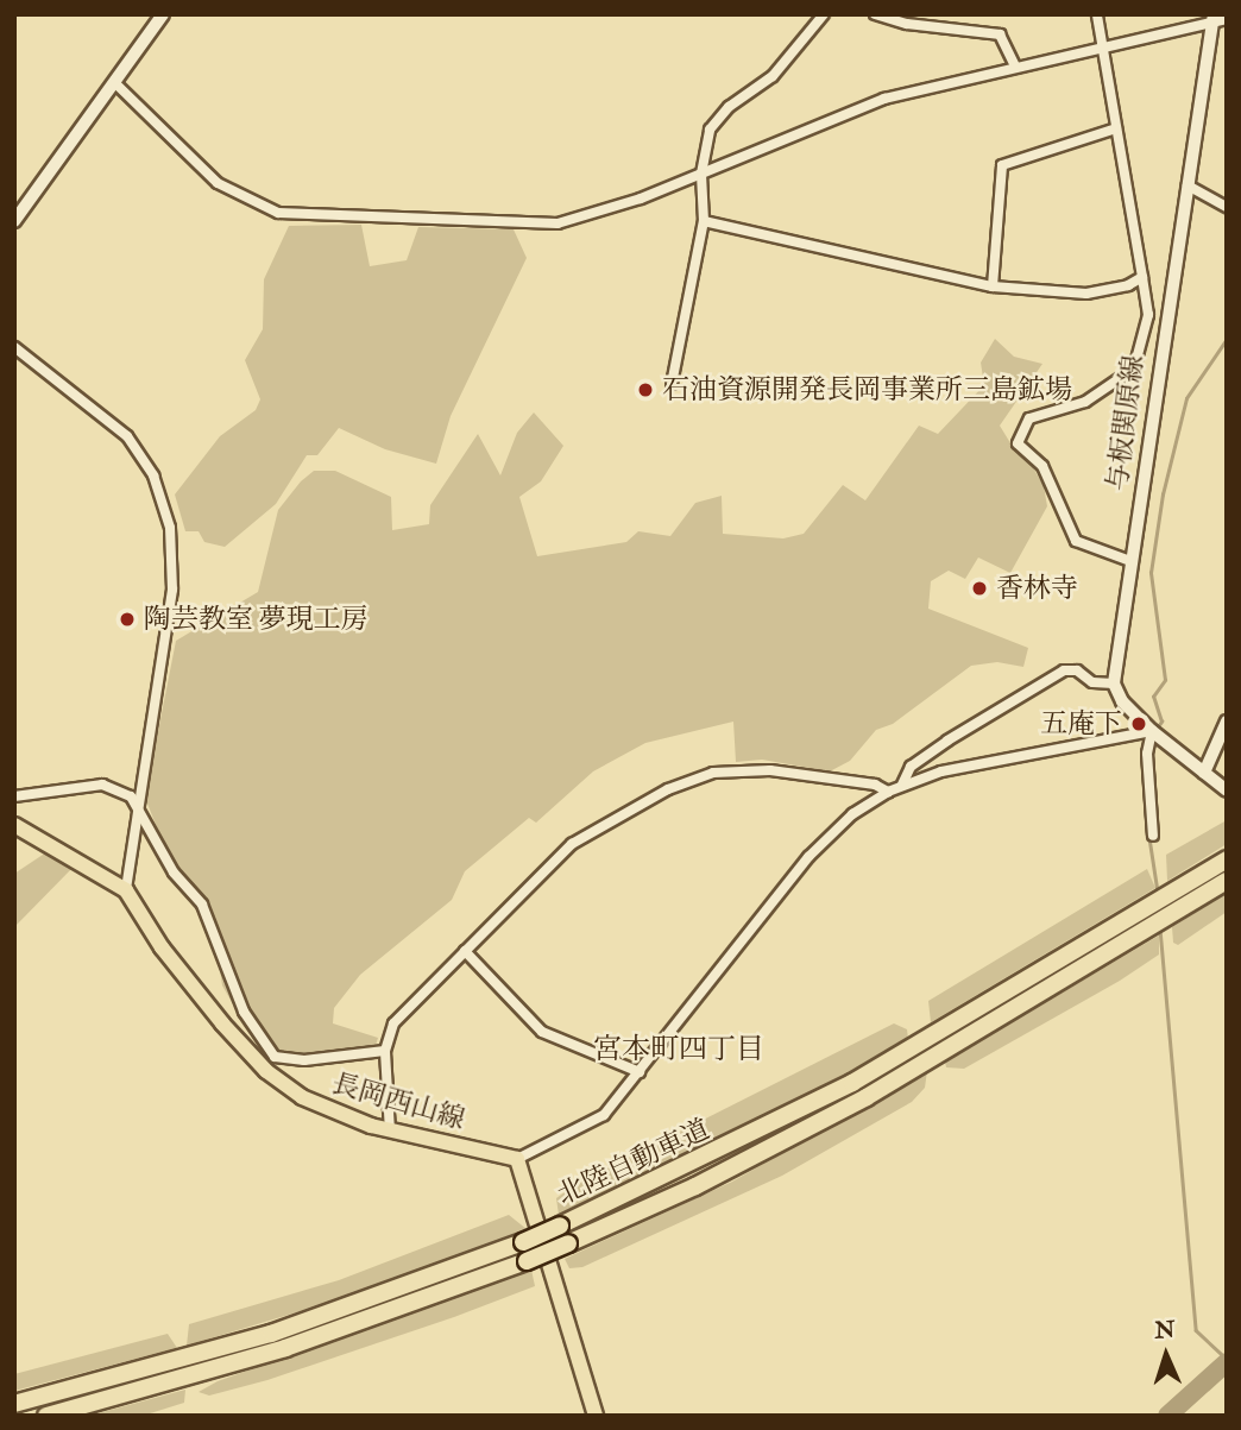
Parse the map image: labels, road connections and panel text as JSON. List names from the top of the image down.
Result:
{
  "streets": {
    "highway": ["北陸自動車道"],
    "main road": ["与板関原線", "長岡西山線"]
  },
  "districts": ["宮本町四丁目"],
  "places": [
    "石油資源開発長岡事業所三島鉱場",
    "香林寺",
    "陶芸教室 夢現工房",
    "五庵下"
  ],
  "north": "top"
}
